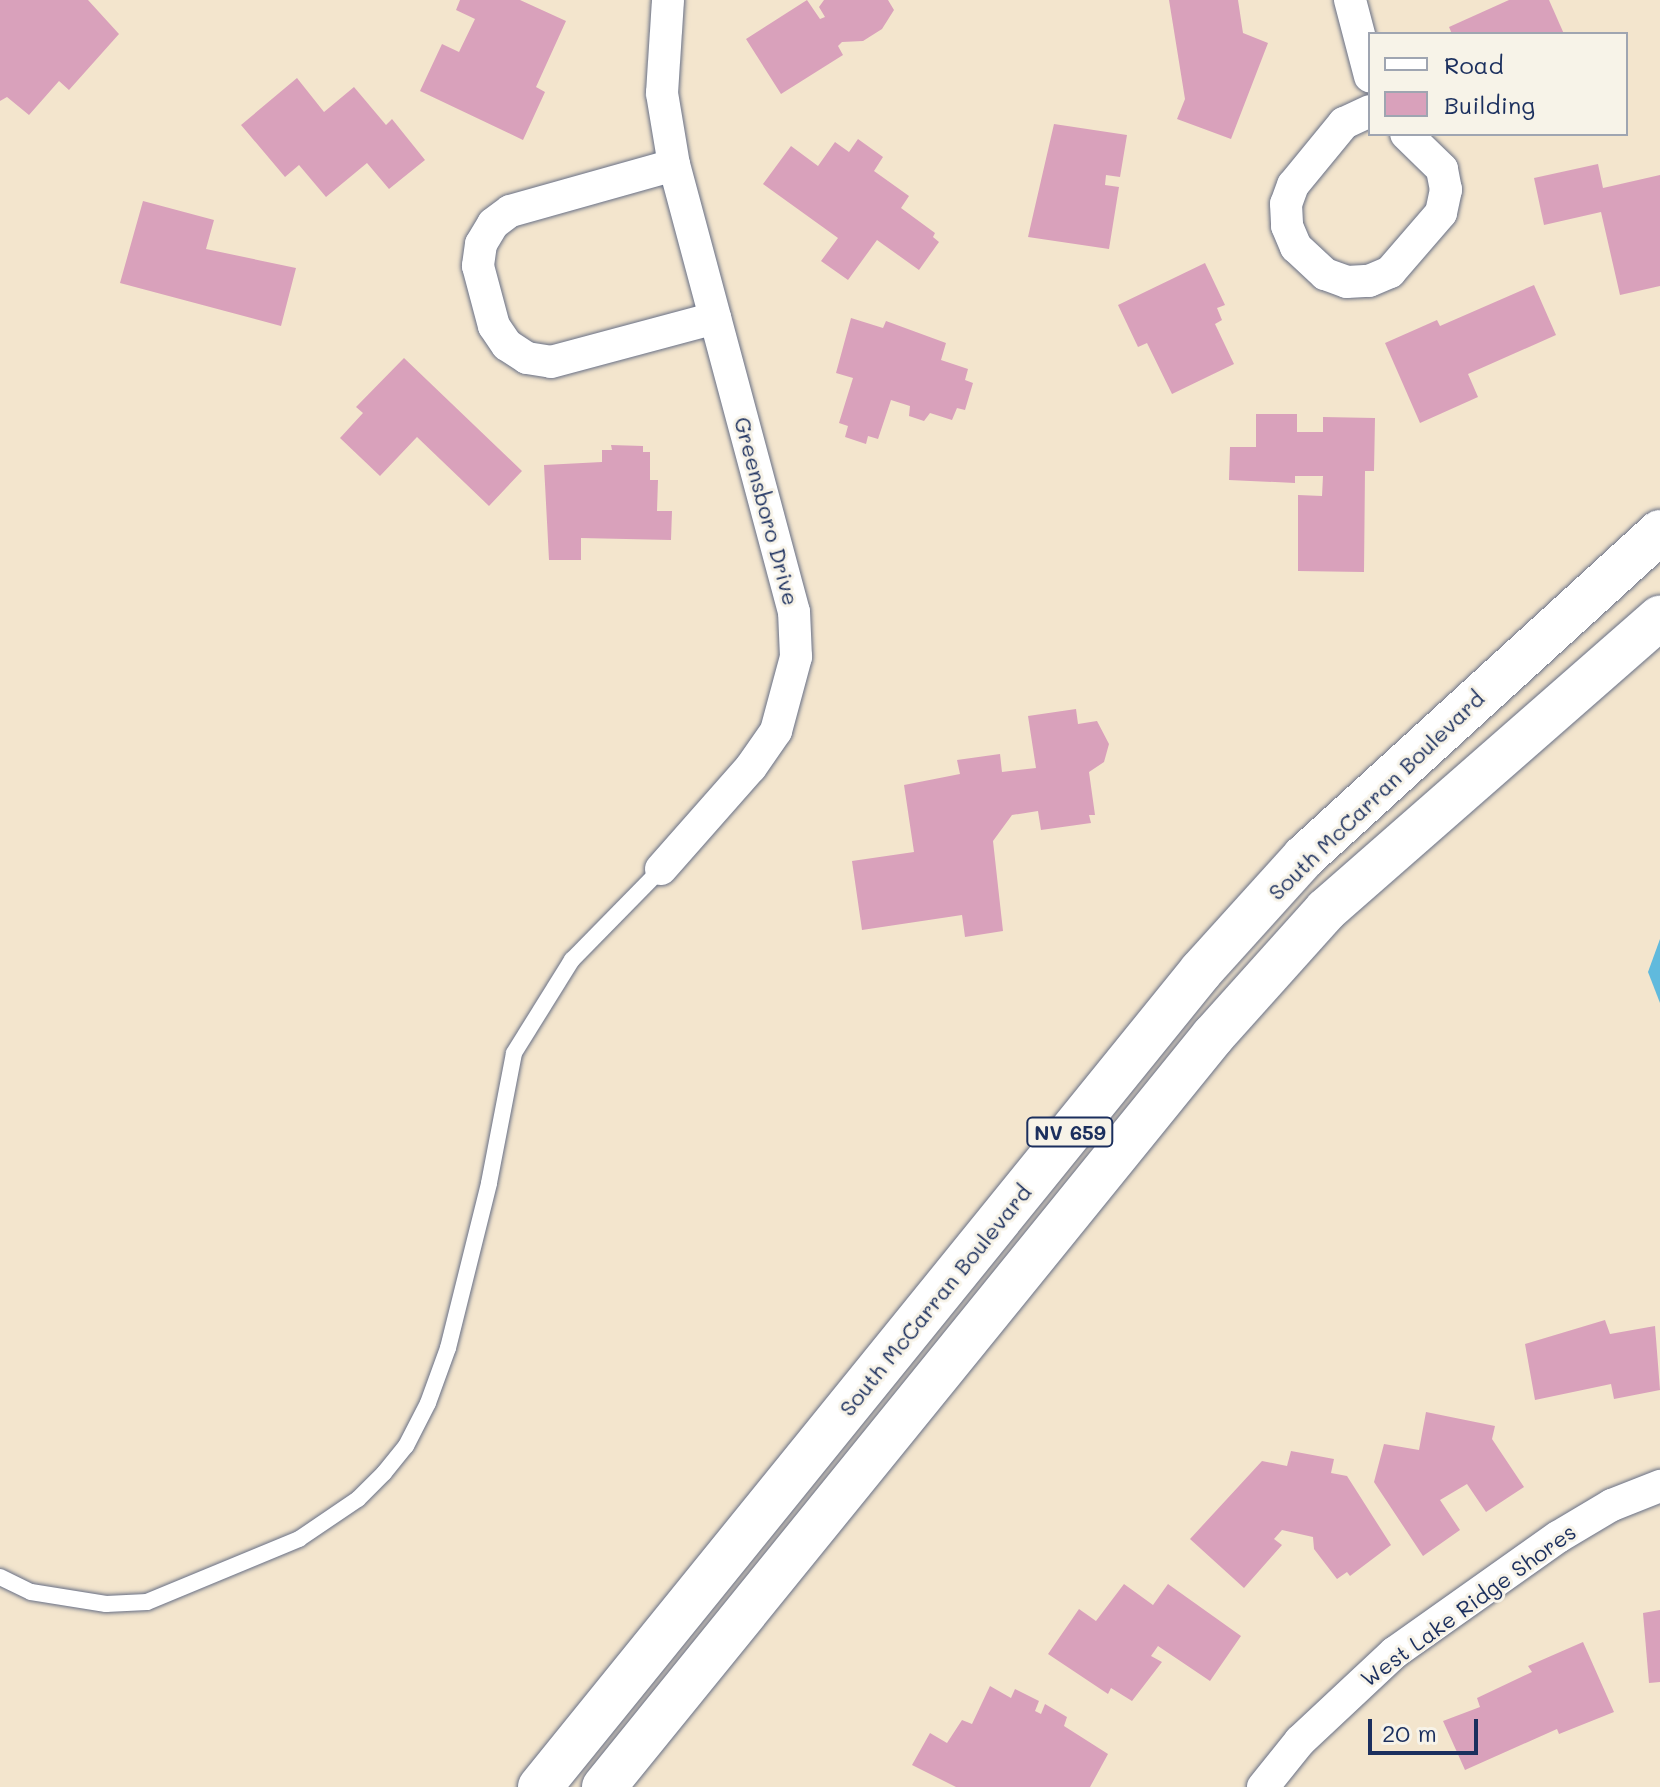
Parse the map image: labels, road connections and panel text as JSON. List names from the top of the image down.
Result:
{
  "streets": {
    "main road": ["South McCarran Boulevard", "NV 659"],
    "street": ["Greensboro Drive", "West Lake Ridge Shores"]
  },
  "legend": ["Road", "Building"],
  "scale_bar": "20 m"
}
